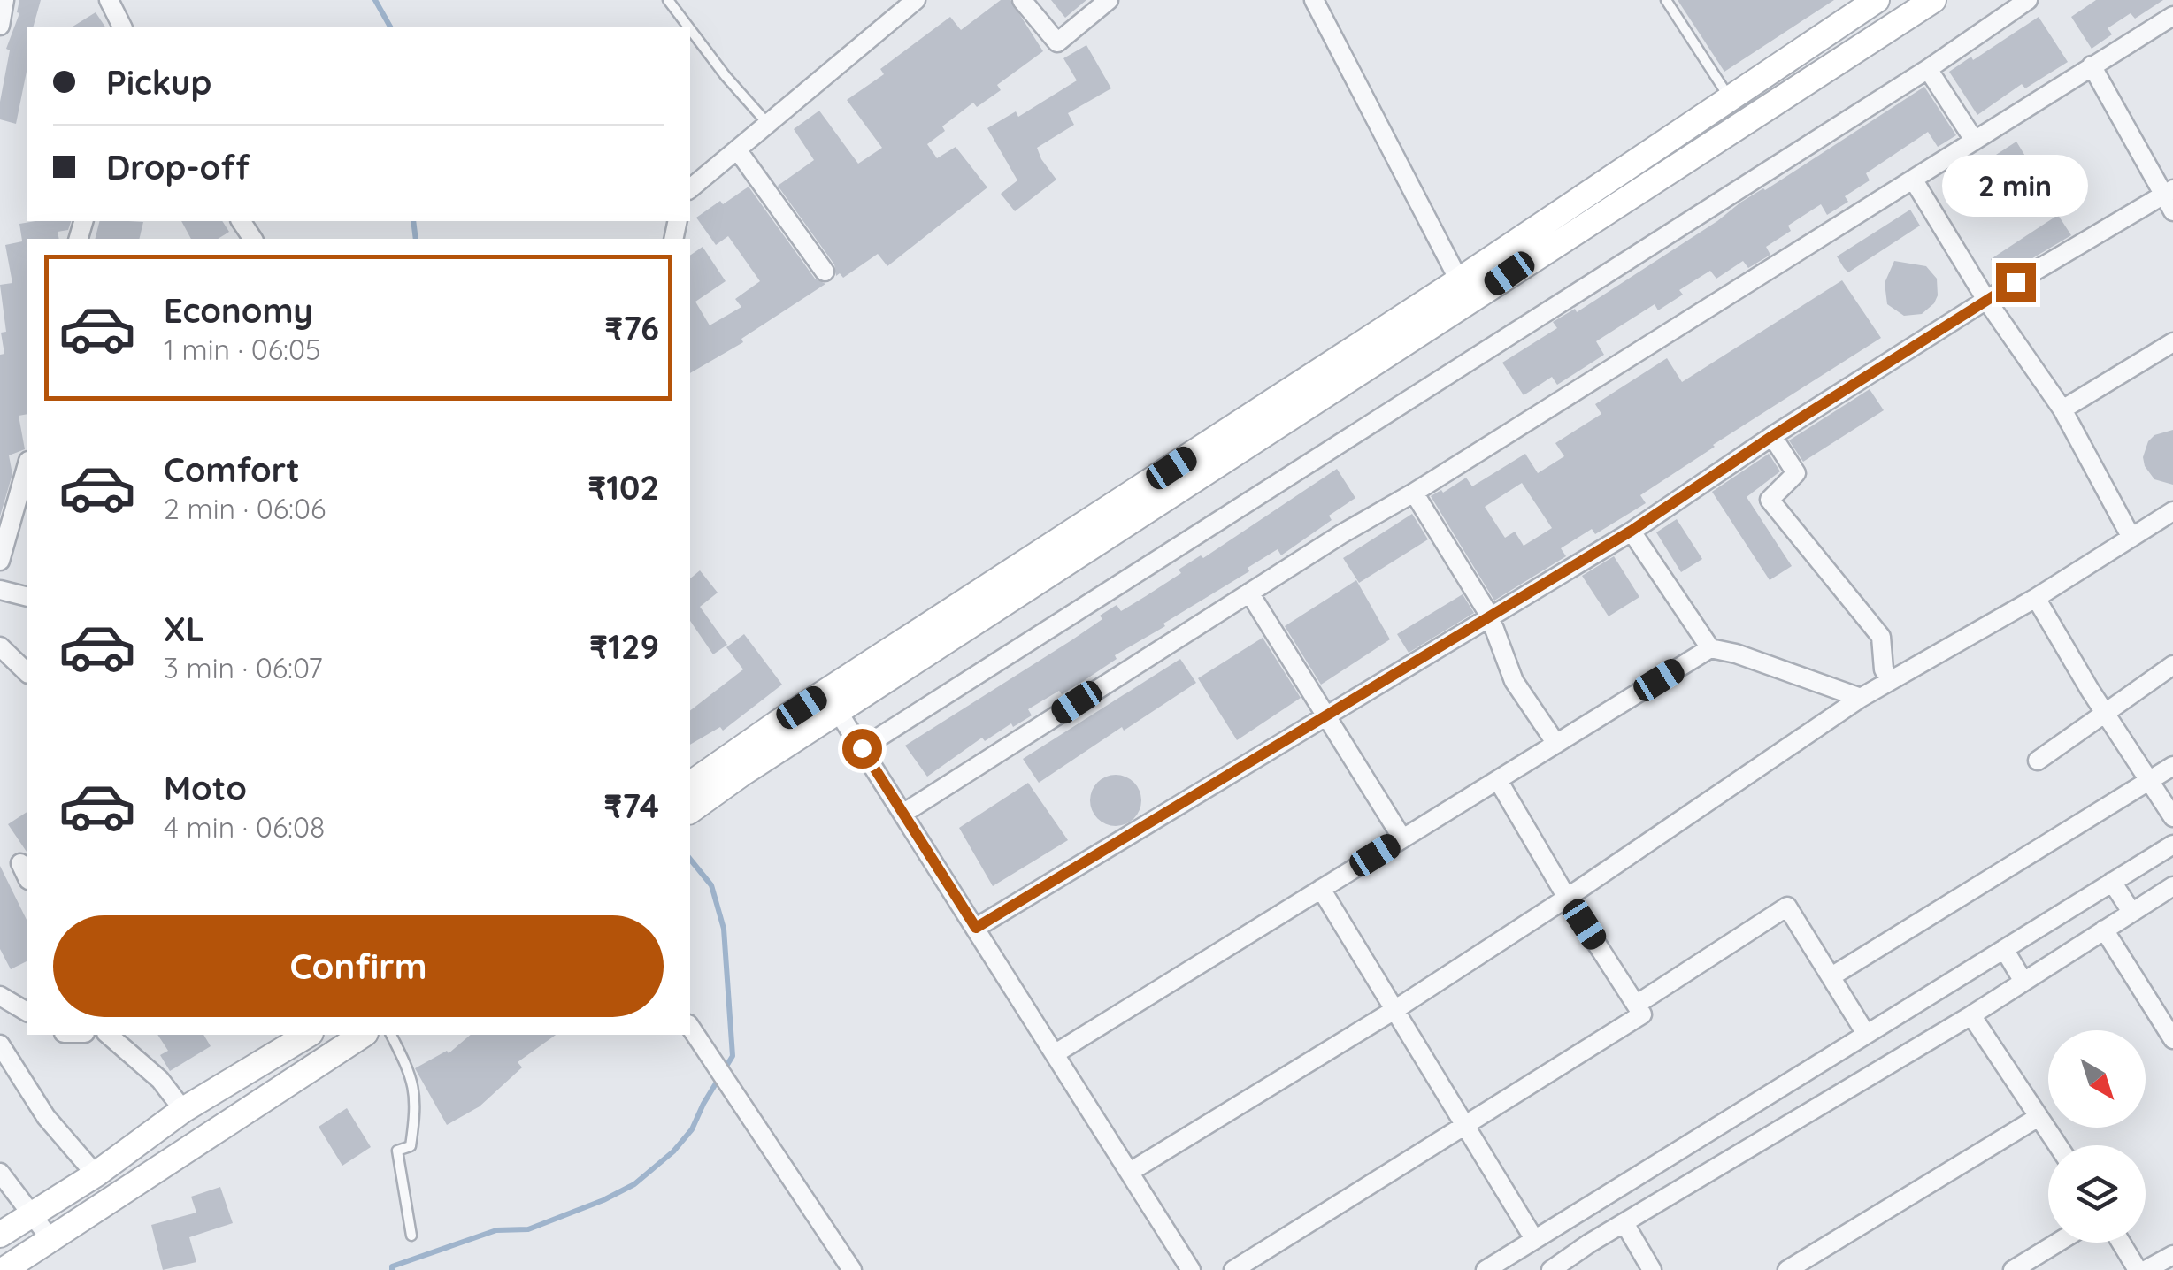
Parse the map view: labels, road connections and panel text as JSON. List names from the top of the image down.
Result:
{
  "north": "bottom right",
  "page": {
    "banner": ["Pickup", "Drop-off"],
    "bubble": "2 min",
    "list": [
      {
        "name": "Economy",
        "note": "1 min · 06:05",
        "value": "₹76"
      },
      {
        "name": "Comfort",
        "note": "2 min · 06:06",
        "value": "₹102"
      },
      {
        "name": "XL",
        "note": "3 min · 06:07",
        "value": "₹129"
      },
      {
        "name": "Moto",
        "note": "4 min · 06:08",
        "value": "₹74"
      }
    ],
    "buttons": "Confirm"
  }
}
